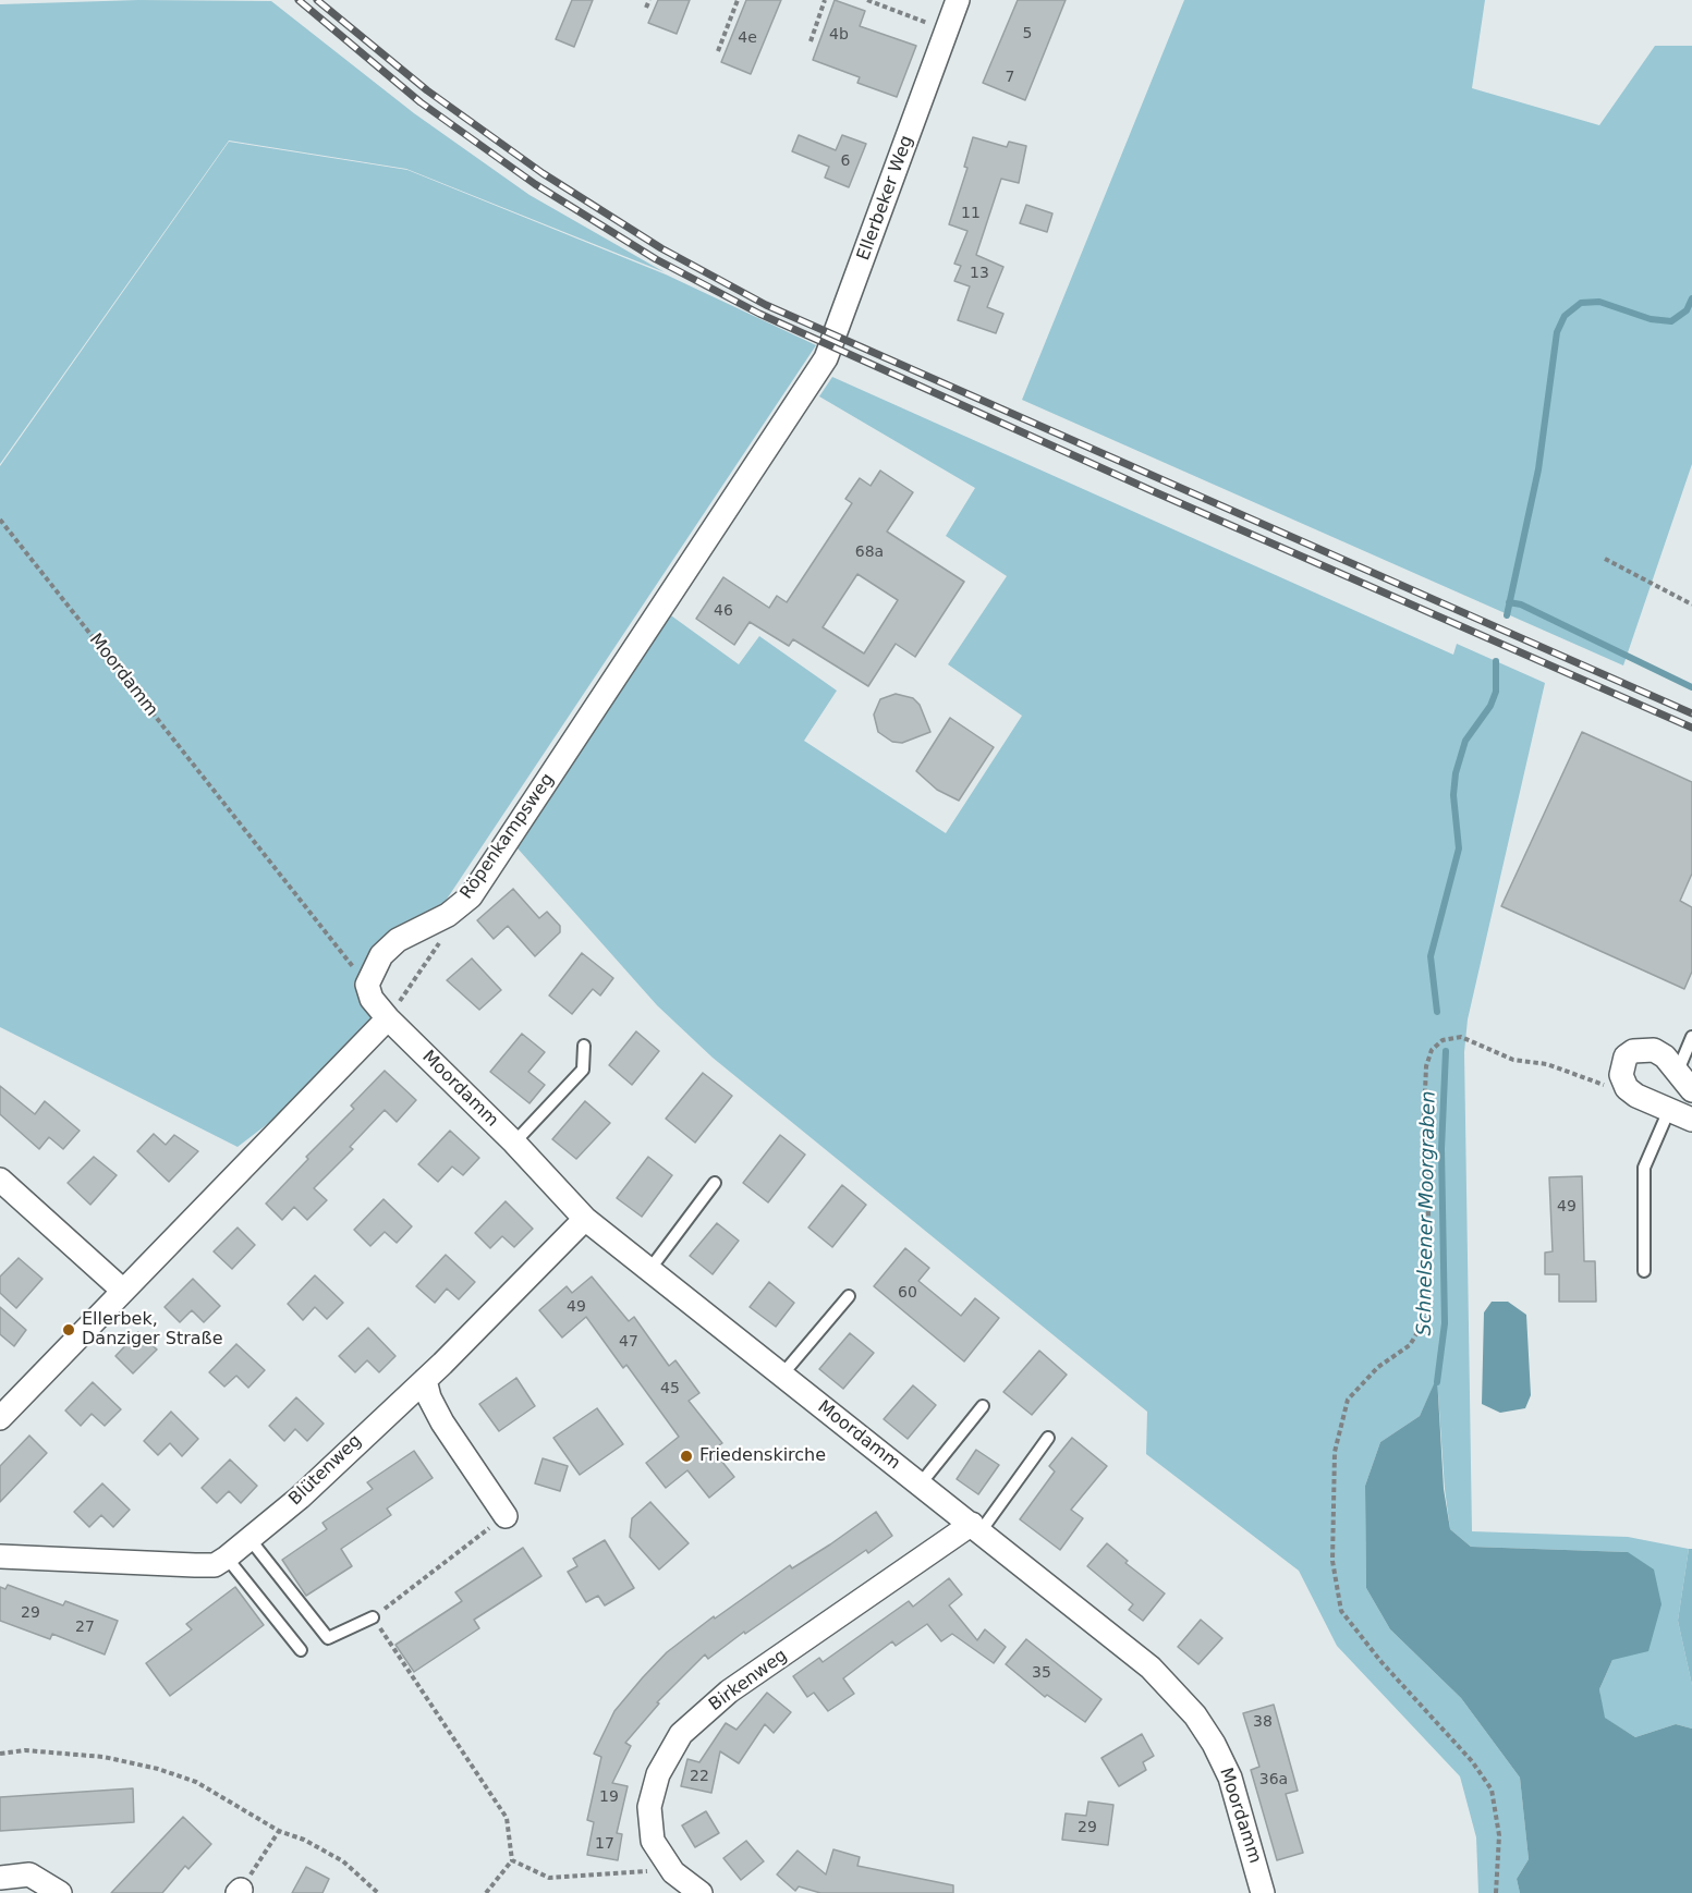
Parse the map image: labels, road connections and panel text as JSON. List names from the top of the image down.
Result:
{
  "streets": {
    "street": [
      "Ellerbeker Weg",
      "Moordamm",
      "Röpenkampsweg",
      "Blütenweg",
      "Birkenweg"
    ]
  },
  "crossings": [
    ["Ellerbeker Weg", "Röpenkampsweg"],
    ["Moordamm", "Röpenkampsweg"],
    ["Moordamm", "Blütenweg"],
    ["Moordamm", "Birkenweg"]
  ],
  "water": ["Schnelsener Moorgraben"],
  "places": ["Ellerbek, Danziger Straße", "Friedenskirche"],
  "house_numbers": [
    "5",
    "4b",
    "4e",
    "7",
    "6",
    "11",
    "13",
    "68a",
    "46",
    "49",
    "60",
    "49",
    "47",
    "45",
    "29",
    "27",
    "35",
    "38",
    "22",
    "36a",
    "19",
    "29",
    "17"
  ]
}
